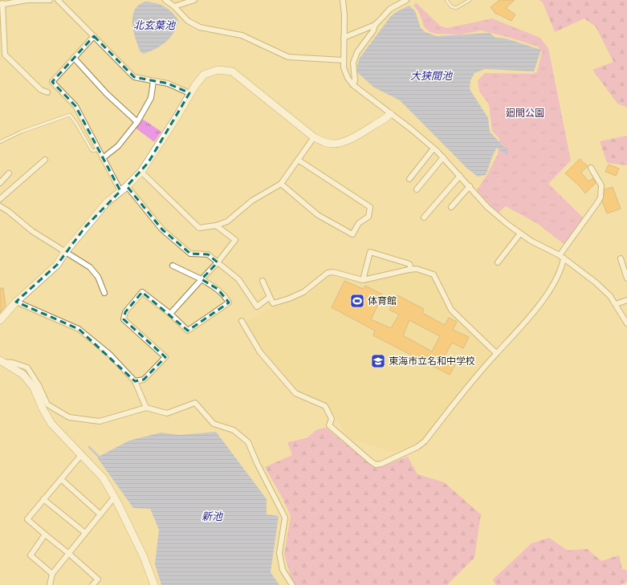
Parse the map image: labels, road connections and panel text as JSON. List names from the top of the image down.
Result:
{
  "water": ["北玄葉池", "大狭間池", "新池"],
  "parks": ["廻間公園"],
  "places": {
    "sports": ["体育館"],
    "school or university": ["東海市立名和中学校"]
  }
}
